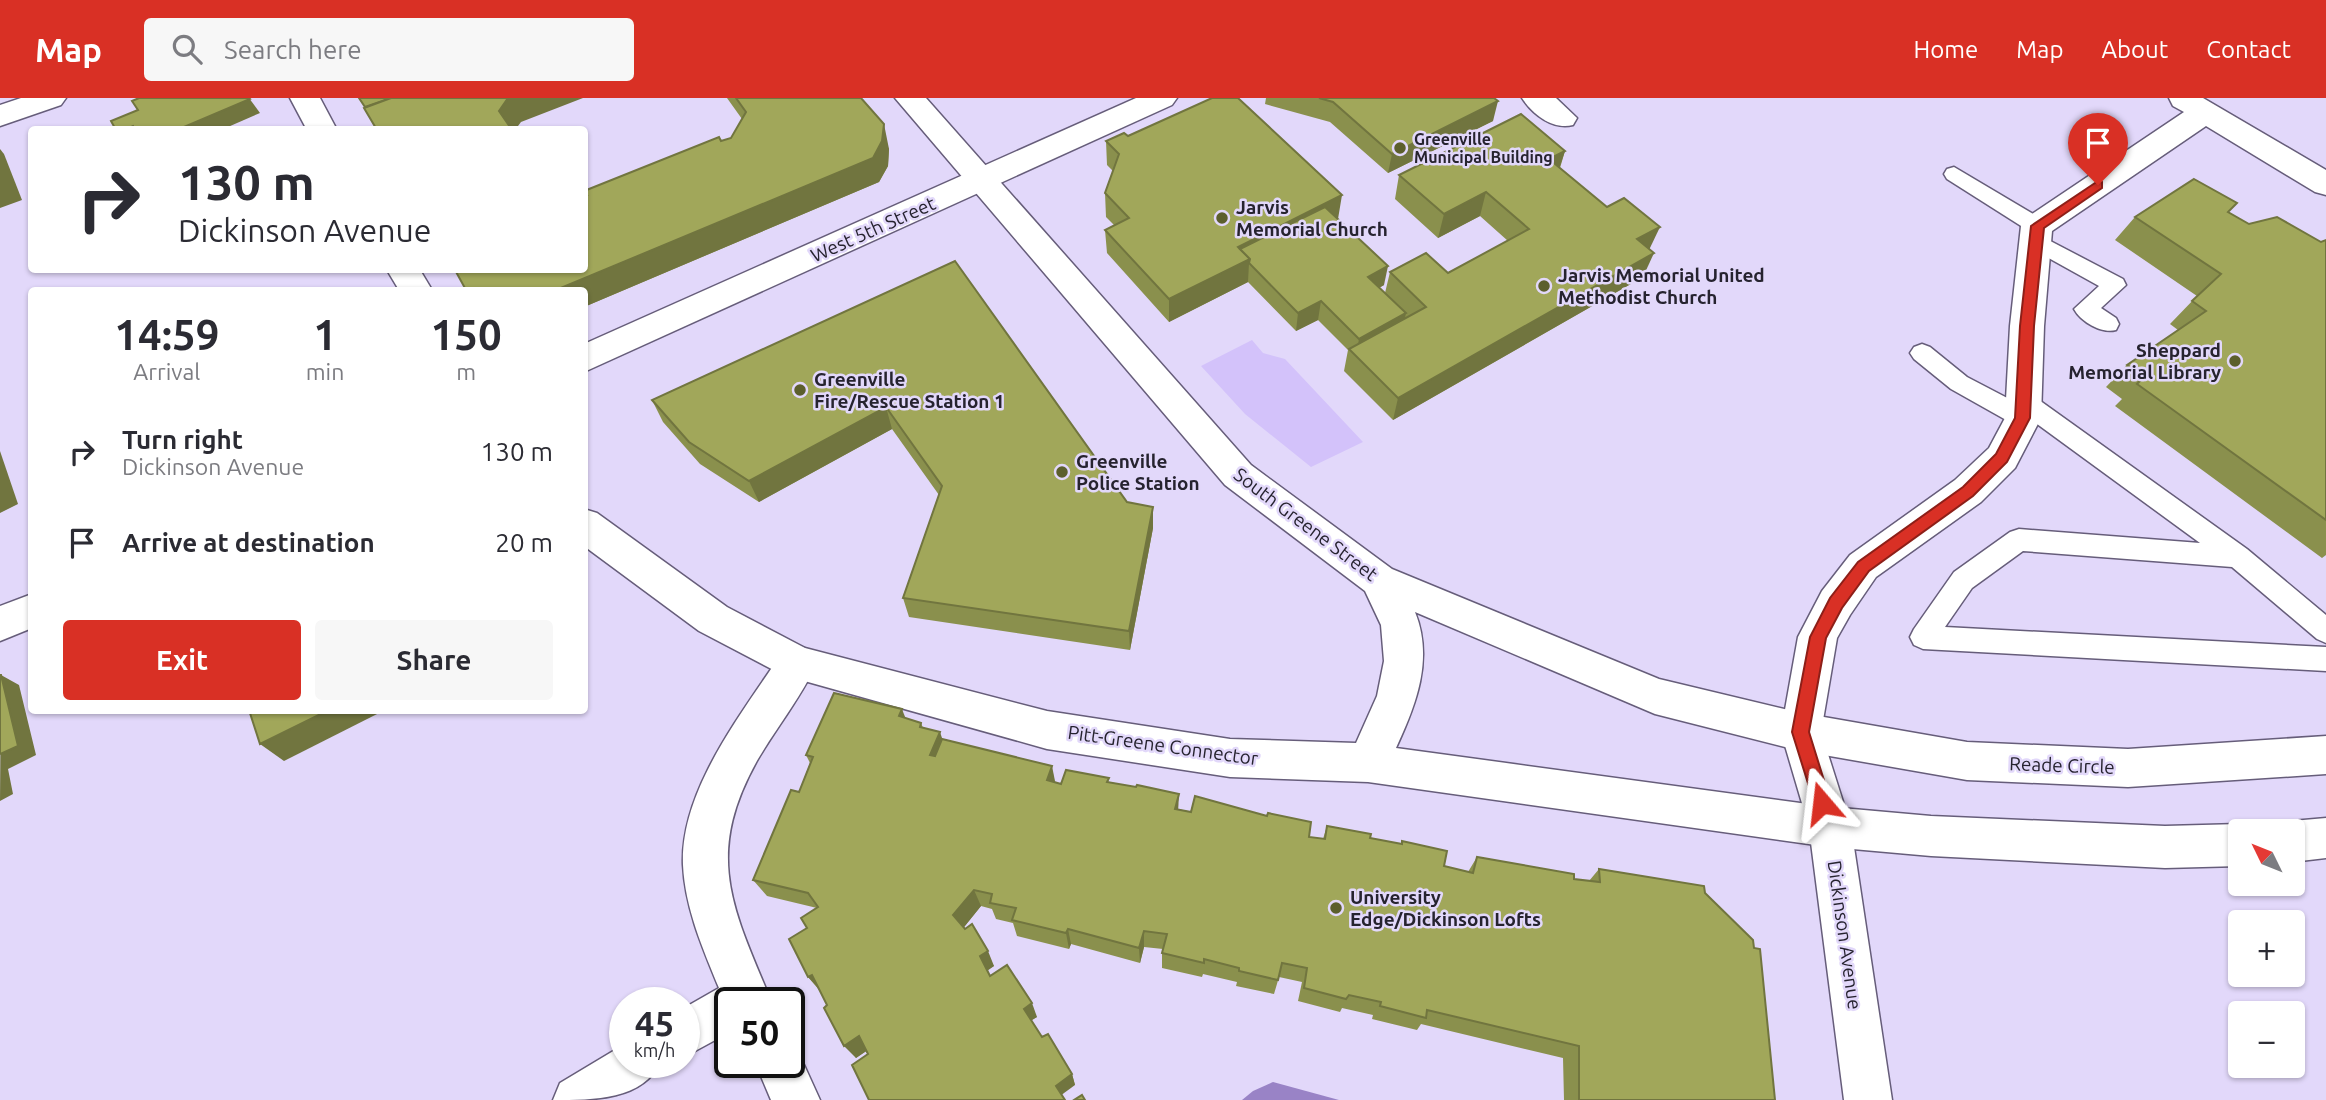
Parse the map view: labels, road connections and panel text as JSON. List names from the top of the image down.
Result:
{
  "streets": {
    "main road": [
      "West 5th Street",
      "South Greene Street",
      "Pitt-Greene Connector",
      "Reade Circle",
      "Dickinson Avenue"
    ]
  },
  "crossings": [
    ["West 5th Street", "South Greene Street"],
    ["South Greene Street", "Reade Circle"],
    ["South Greene Street", "Dickinson Avenue"],
    ["Pitt-Greene Connector", "Dickinson Avenue"],
    ["Reade Circle", "Dickinson Avenue"]
  ],
  "places": [
    "Greenville Municipal Building",
    "Jarvis Memorial Church",
    "Jarvis Memorial United Methodist Church",
    "Sheppard Memorial Library",
    "Greenville Fire/Rescue Station 1",
    "Greenville Police Station",
    "University Edge/Dickinson Lofts"
  ],
  "north": "top left",
  "page": {
    "header": "Map",
    "search": "Search here",
    "nav": [
      "Home",
      "Map",
      "About",
      "Contact"
    ],
    "turn": ["130 m", "Dickinson Avenue"],
    "eta": [
      "14:59",
      "Arrival",
      "1",
      "min",
      "150",
      "m"
    ],
    "list": [
      {
        "name": "Turn right",
        "note": "Dickinson Avenue",
        "value": "130 m"
      },
      {
        "name": "Arrive at destination",
        "value": "20 m"
      }
    ],
    "buttons": ["Exit", "Share"],
    "map_buttons": ["+", "−"],
    "speed": "45 km/h",
    "limit": "50"
  }
}
